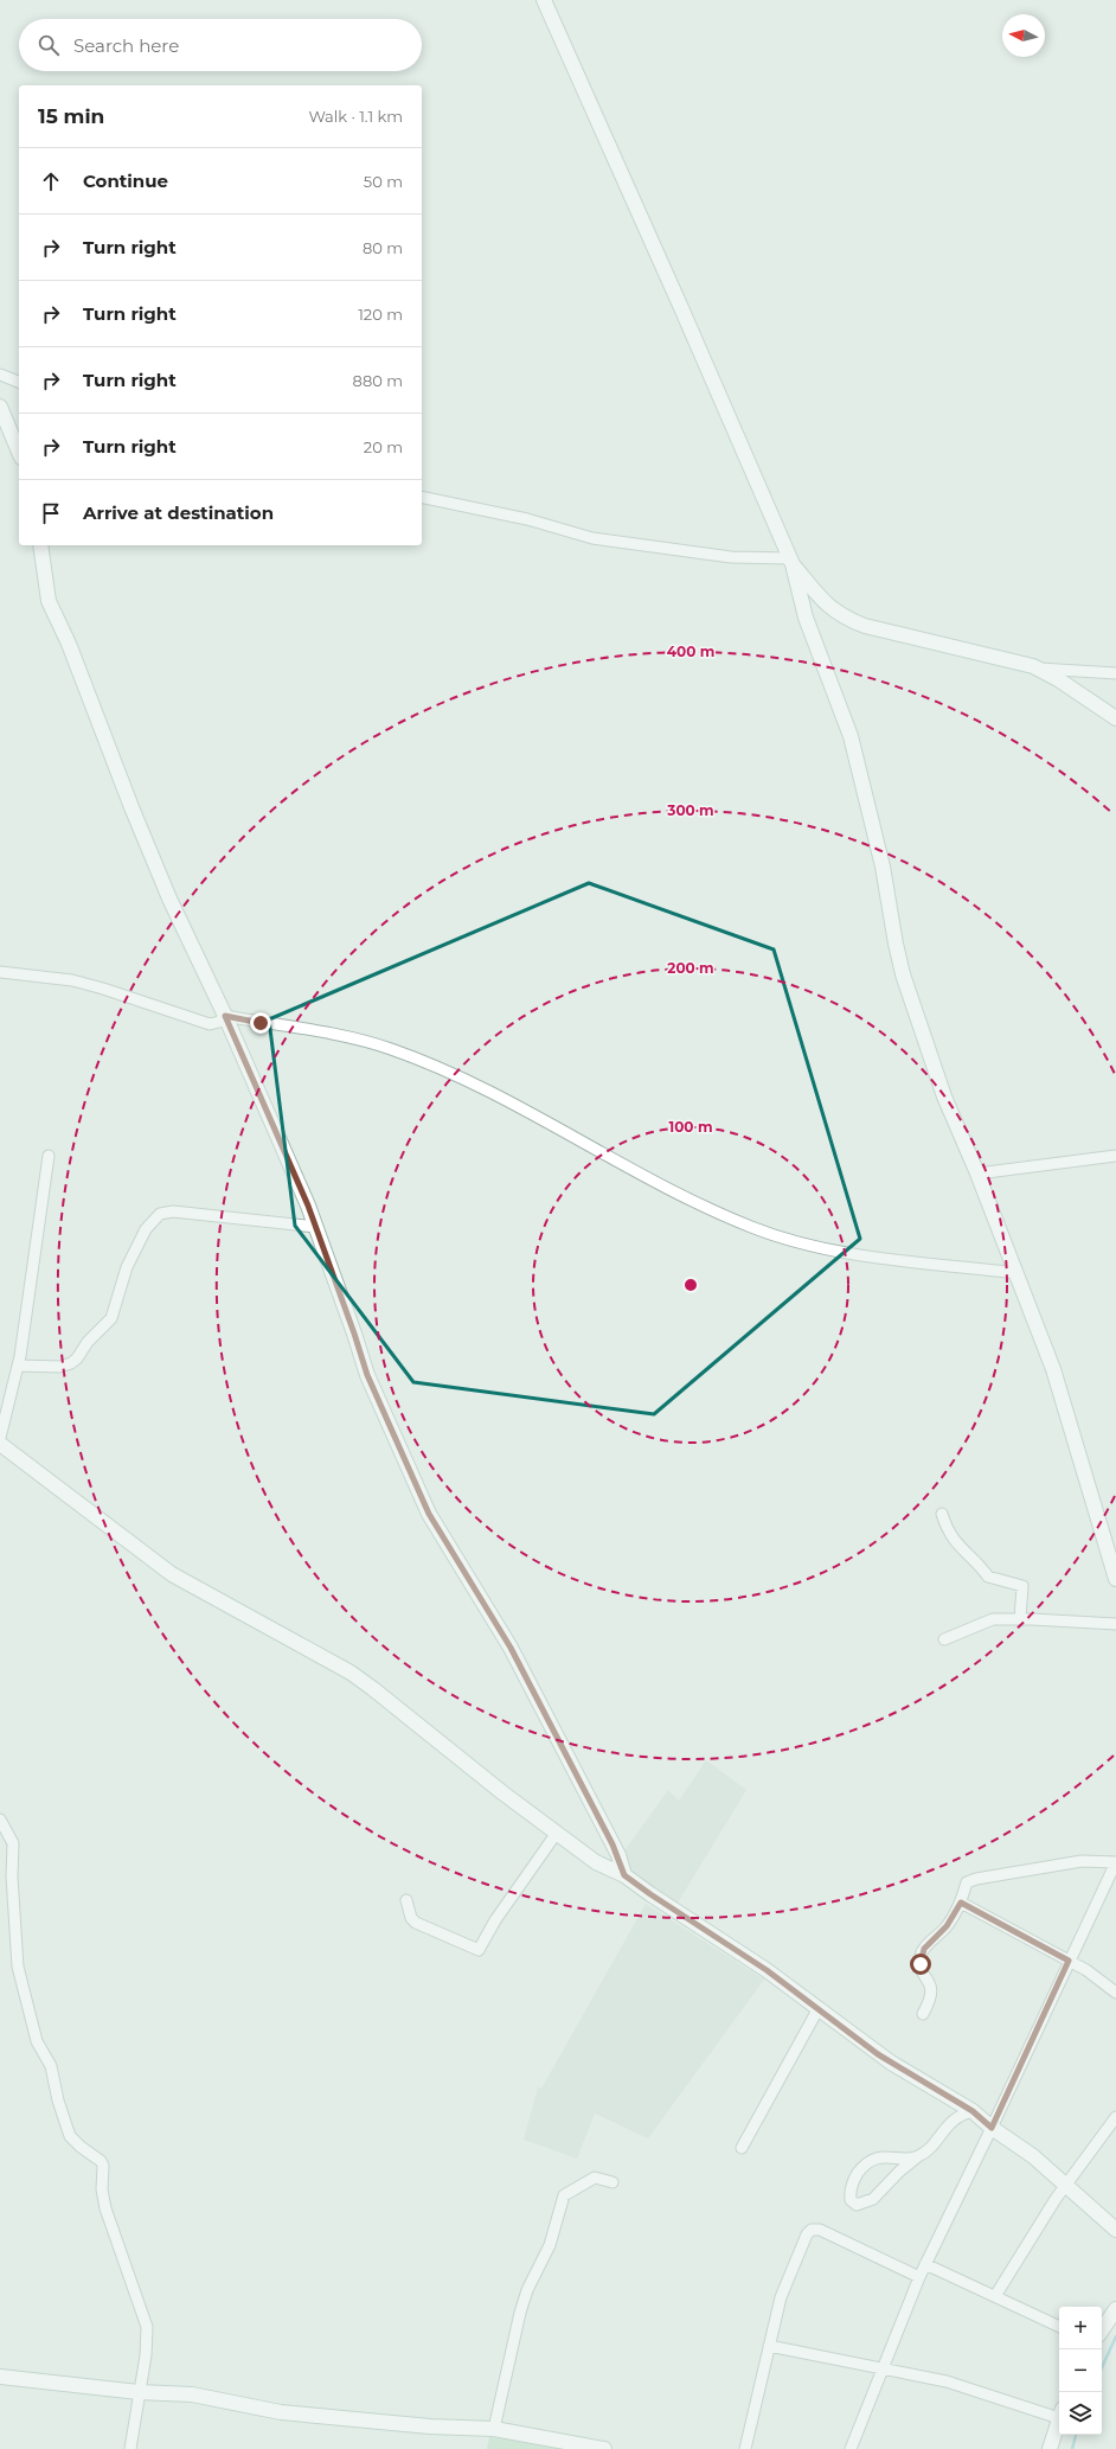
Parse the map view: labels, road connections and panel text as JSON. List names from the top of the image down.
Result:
{
  "north": "left",
  "page": {
    "search": "Search here",
    "heading": ["15 min", "Walk · 1.1 km"],
    "list": [
      ["Continue", "50 m"],
      ["Turn right", "80 m"],
      ["Turn right", "120 m"],
      ["Turn right", "880 m"],
      ["Turn right", "20 m"],
      "Arrive at destination"
    ],
    "map_buttons": ["+", "−"]
  },
  "rings": [
    "400 m",
    "300 m",
    "200 m",
    "100 m"
  ]
}
